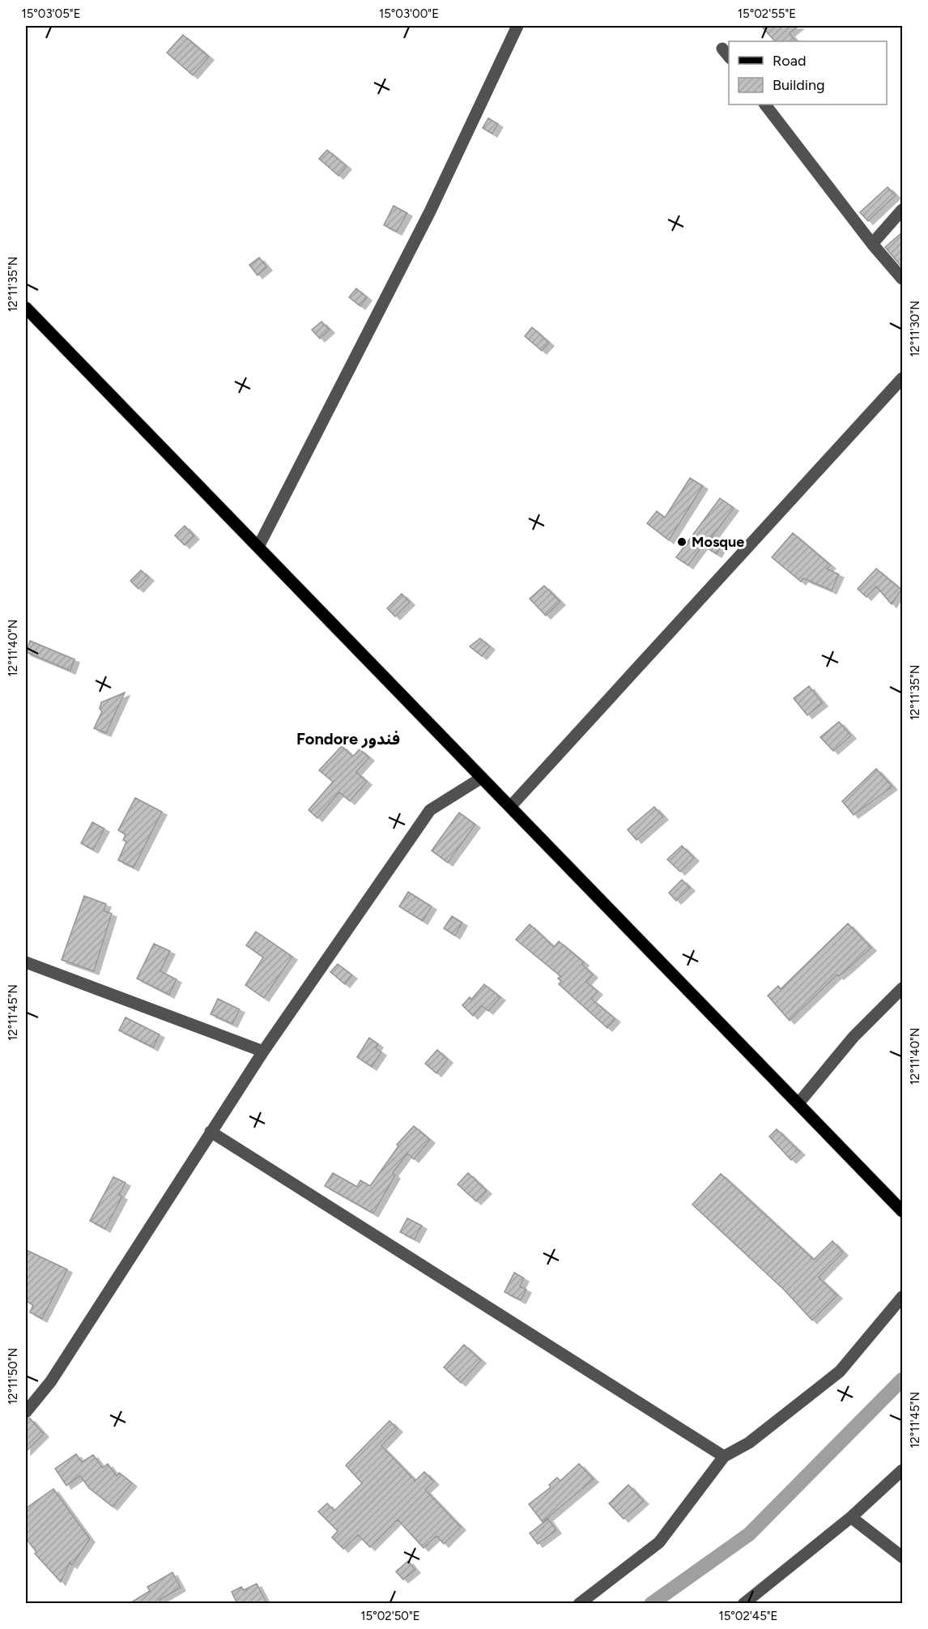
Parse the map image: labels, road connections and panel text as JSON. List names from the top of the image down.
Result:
{
  "districts": ["Fondore فندور"],
  "places": ["Mosque"],
  "legend": ["Road", "Building"],
  "coordinates": [
    "15°03'05\"E",
    "15°03'00\"E",
    "15°02'55\"E",
    "12°11'35\"N",
    "12°11'30\"N",
    "12°11'40\"N",
    "12°11'45\"N",
    "12°11'50\"N",
    "15°02'50\"E",
    "15°02'45\"E"
  ]
}
